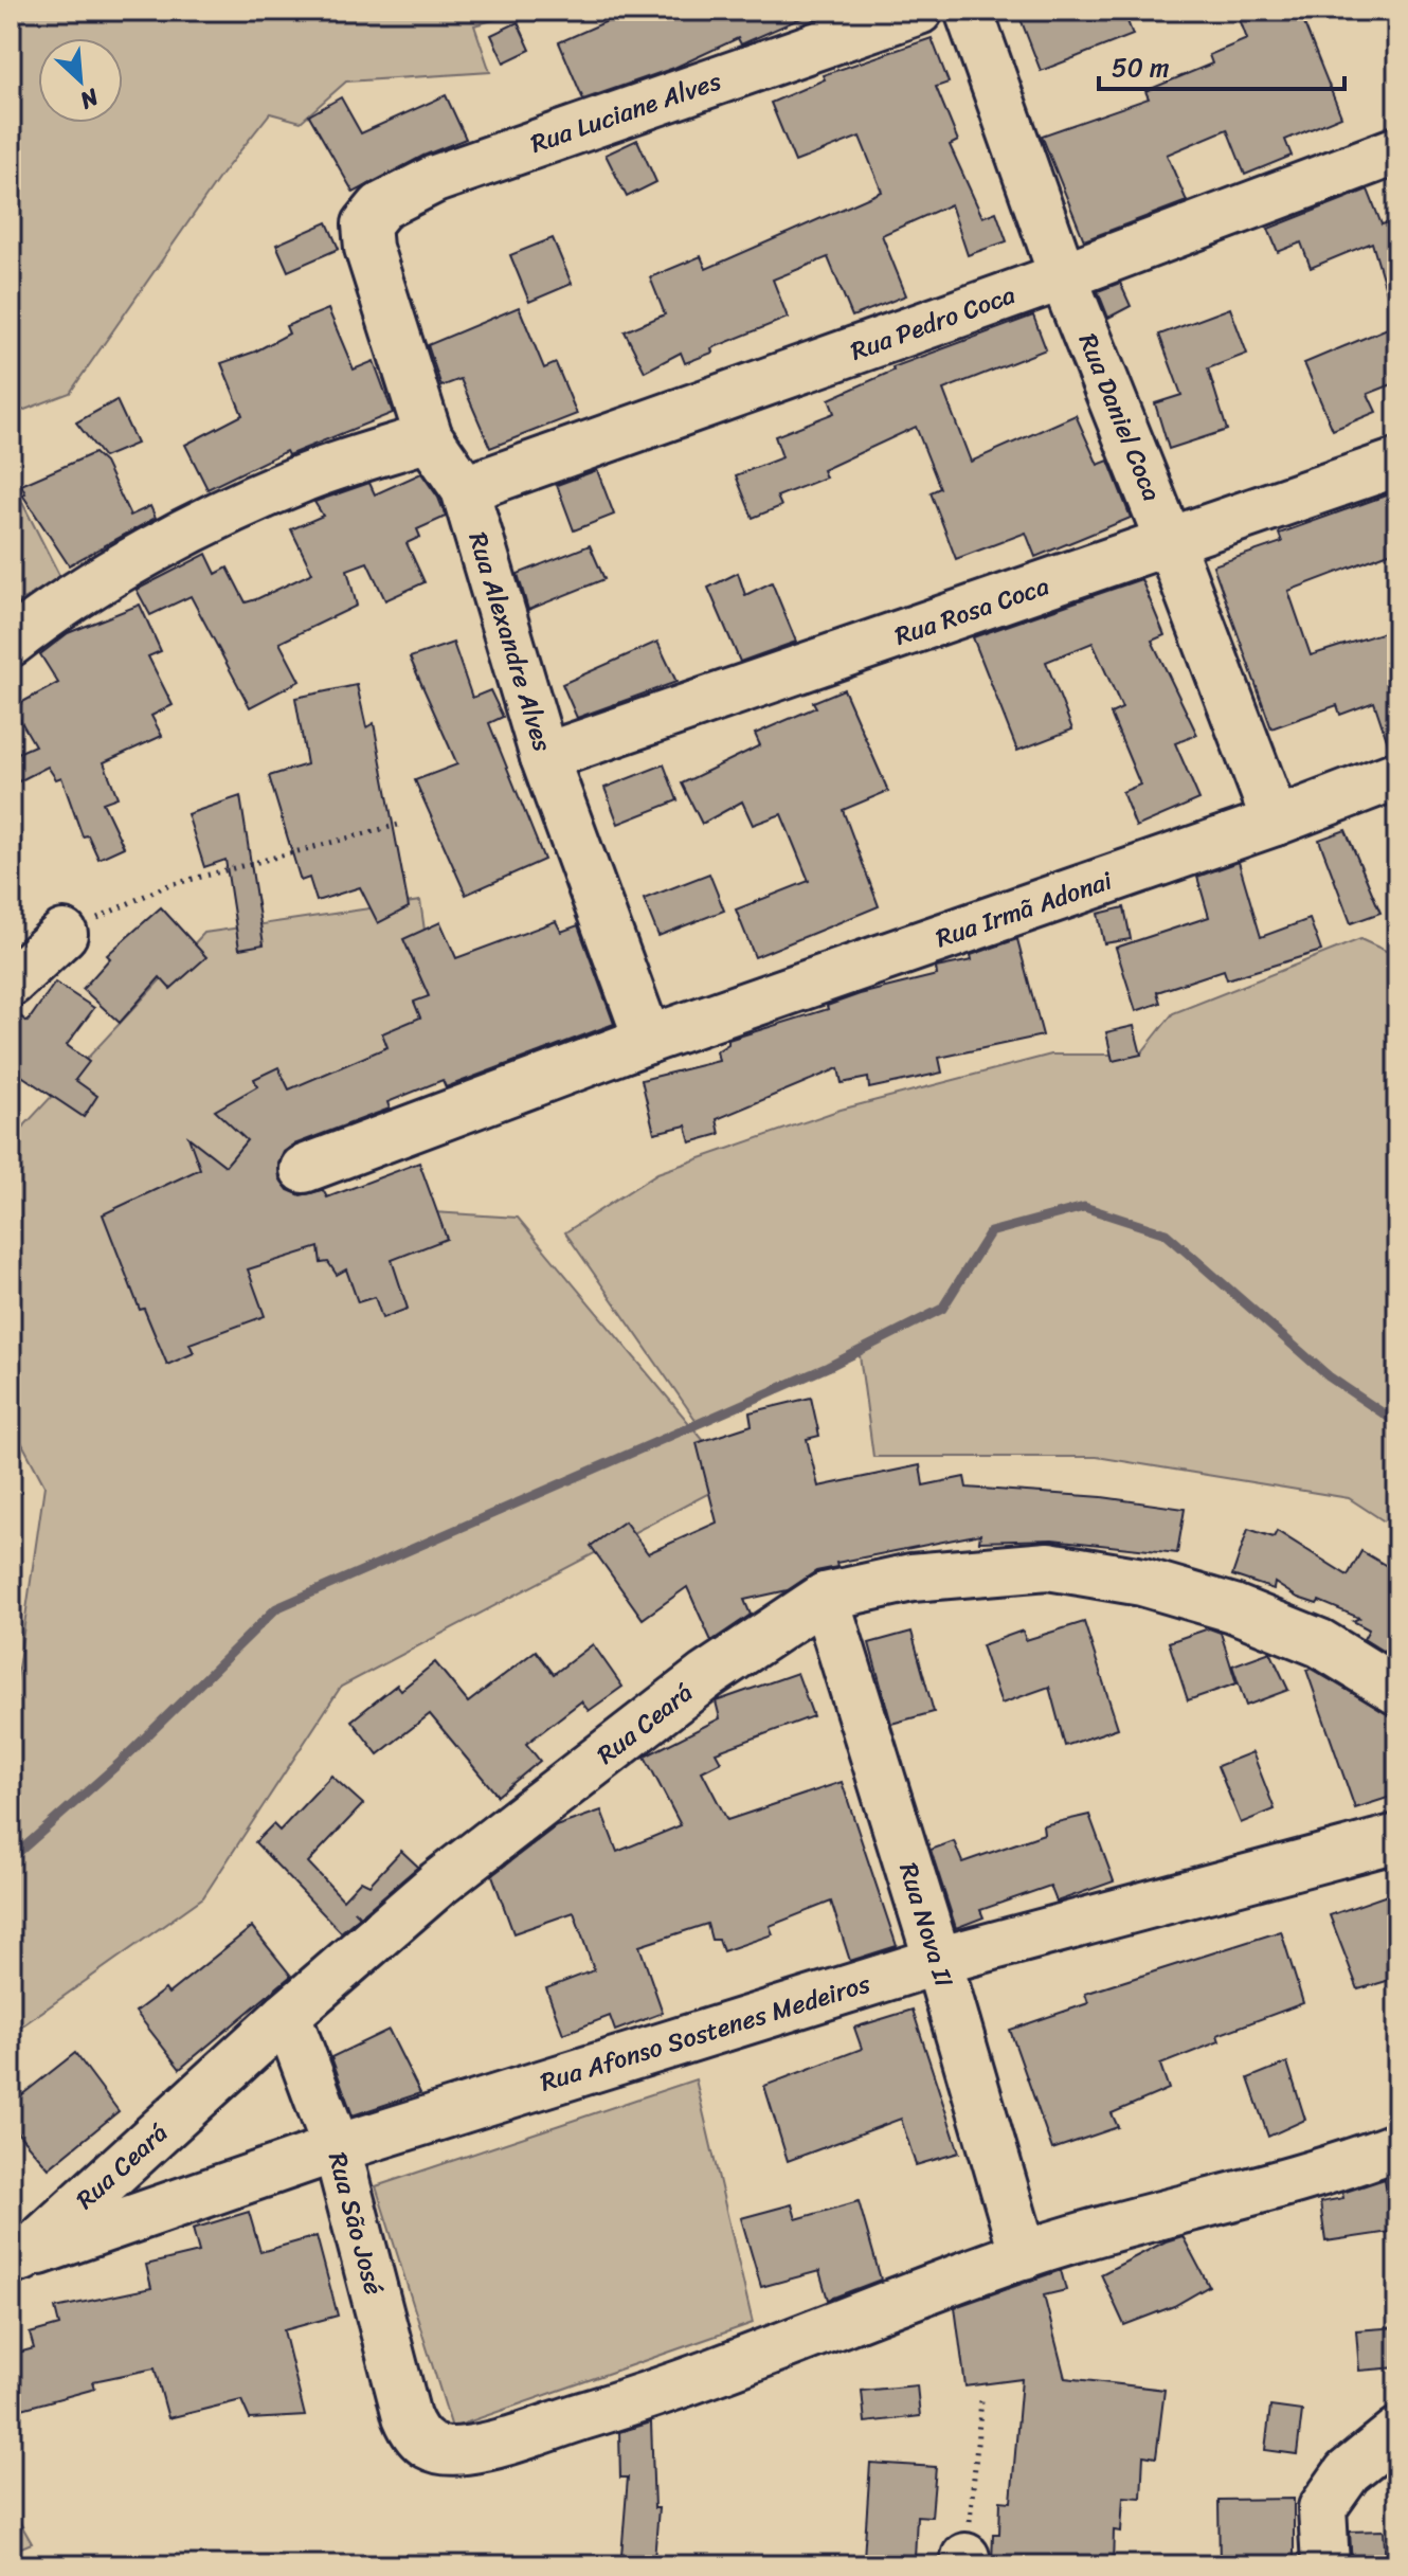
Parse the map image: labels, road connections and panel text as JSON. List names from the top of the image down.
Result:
{
  "streets": {
    "street": [
      "Rua Luciane Alves",
      "Rua Pedro Coca",
      "Rua Daniel Coca",
      "Rua Rosa Coca",
      "Rua Alexandre Alves",
      "Rua Irmã Adonai",
      "Rua Ceará",
      "Rua Nova II",
      "Rua Afonso Sostenes Medeiros",
      "Rua São José"
    ]
  },
  "crossings": [
    ["Rua Luciane Alves", "Rua Alexandre Alves"],
    ["Rua Pedro Coca", "Rua Daniel Coca"],
    ["Rua Pedro Coca", "Rua Alexandre Alves"],
    ["Rua Daniel Coca", "Rua Rosa Coca"],
    ["Rua Daniel Coca", "Rua Irmã Adonai"],
    ["Rua Rosa Coca", "Rua Alexandre Alves"],
    ["Rua Alexandre Alves", "Rua Irmã Adonai"],
    ["Rua Ceará", "Rua Nova II"],
    ["Rua Ceará", "Rua Afonso Sostenes Medeiros"],
    ["Rua Ceará", "Rua São José"],
    ["Rua Nova II", "Rua Afonso Sostenes Medeiros"],
    ["Rua Nova II", "Rua São José"],
    ["Rua Afonso Sostenes Medeiros", "Rua São José"]
  ],
  "scale_bar": "50 m",
  "north": "bottom right"
}
